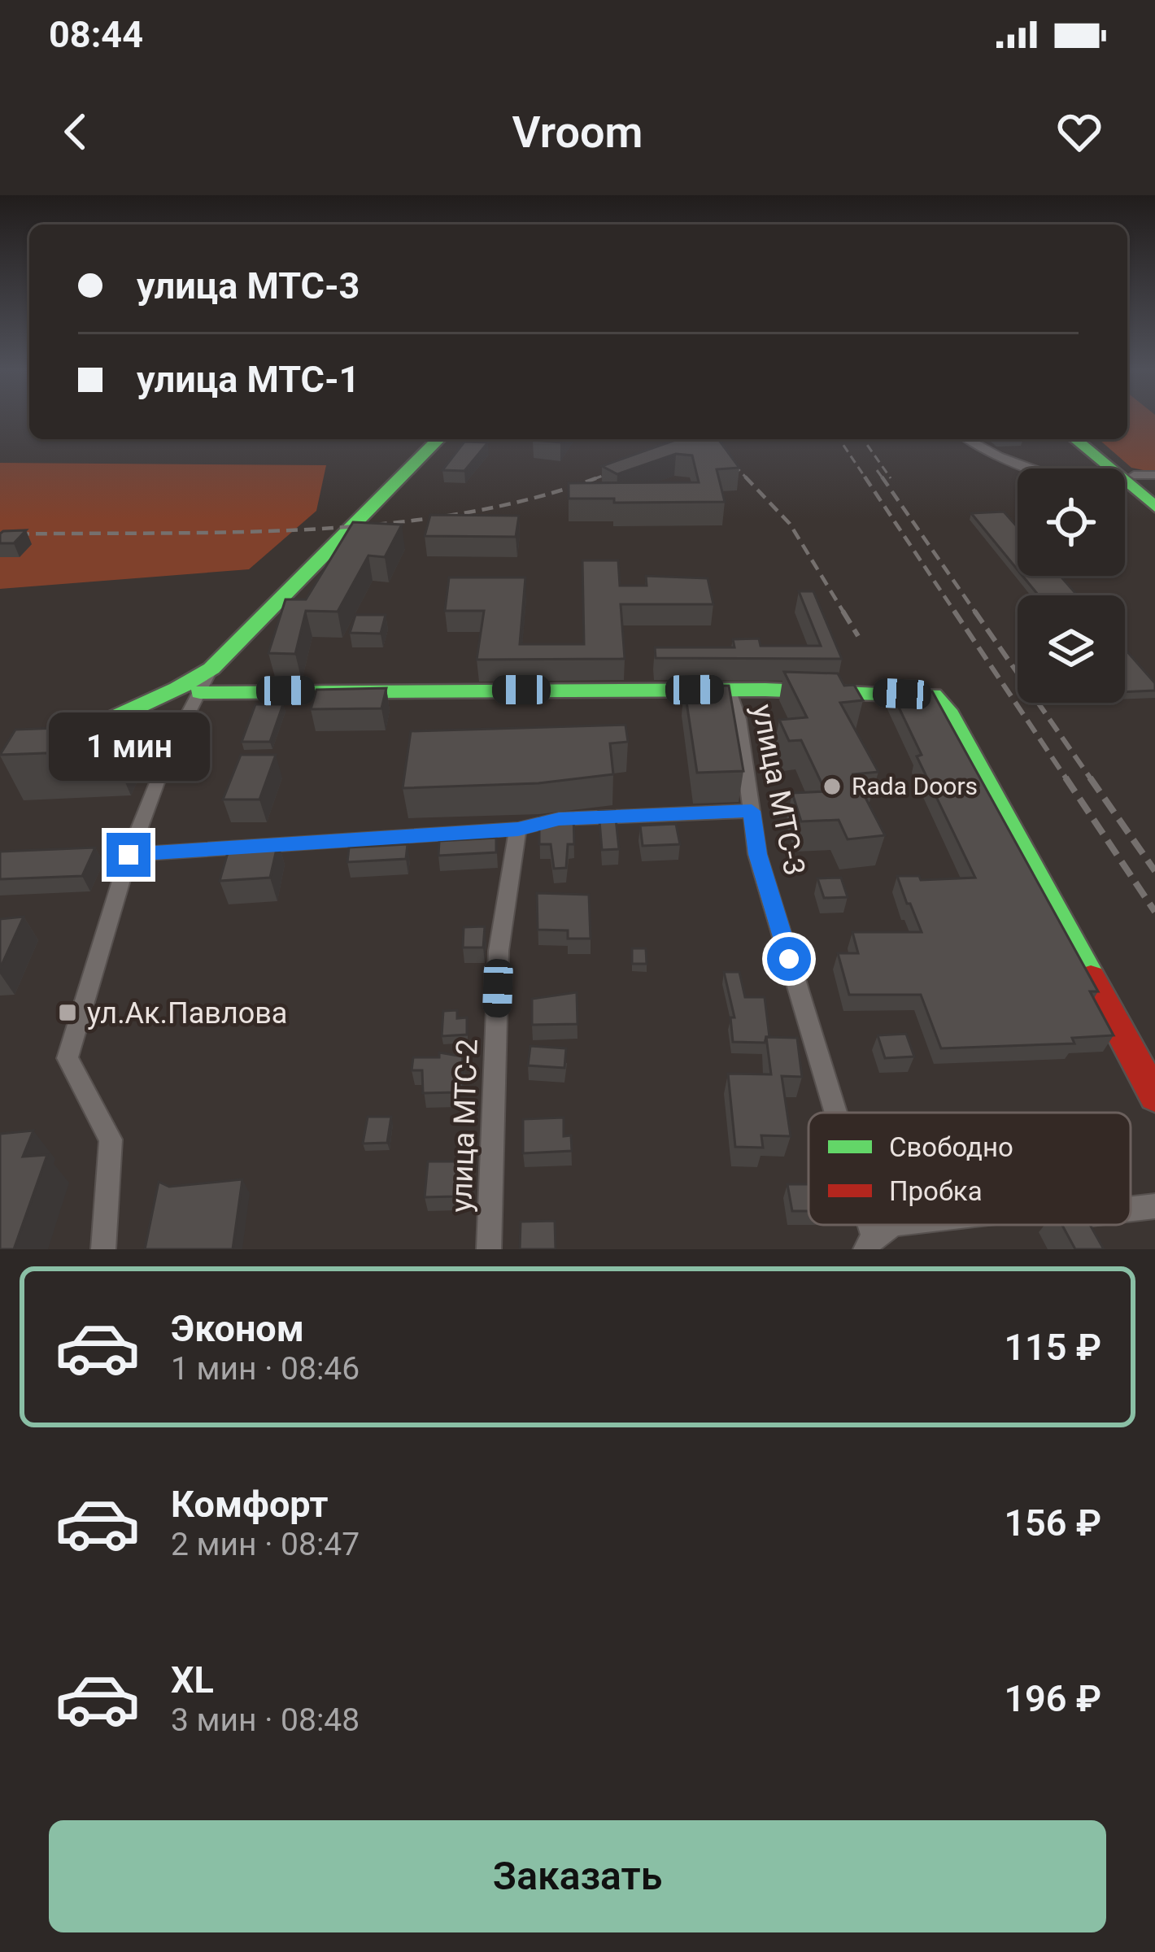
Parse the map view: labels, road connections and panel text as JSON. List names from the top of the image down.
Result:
{
  "streets": {
    "street": ["улица МТС-3", "улица МТС-2"]
  },
  "places": {
    "other": ["Rada Doors"],
    "transit": ["ул.Ак.Павлова"]
  },
  "legend": ["Свободно", "Пробка"],
  "page": {
    "status": "08:44",
    "header": "Vroom",
    "banner": ["улица МТС-3", "улица МТС-1"],
    "bubble": "1 мин",
    "list": [
      {
        "name": "Эконом",
        "note": "1 мин · 08:46",
        "value": "115 ₽"
      },
      {
        "name": "Комфорт",
        "note": "2 мин · 08:47",
        "value": "156 ₽"
      },
      {
        "name": "XL",
        "note": "3 мин · 08:48",
        "value": "196 ₽"
      }
    ],
    "buttons": "Заказать"
  }
}
